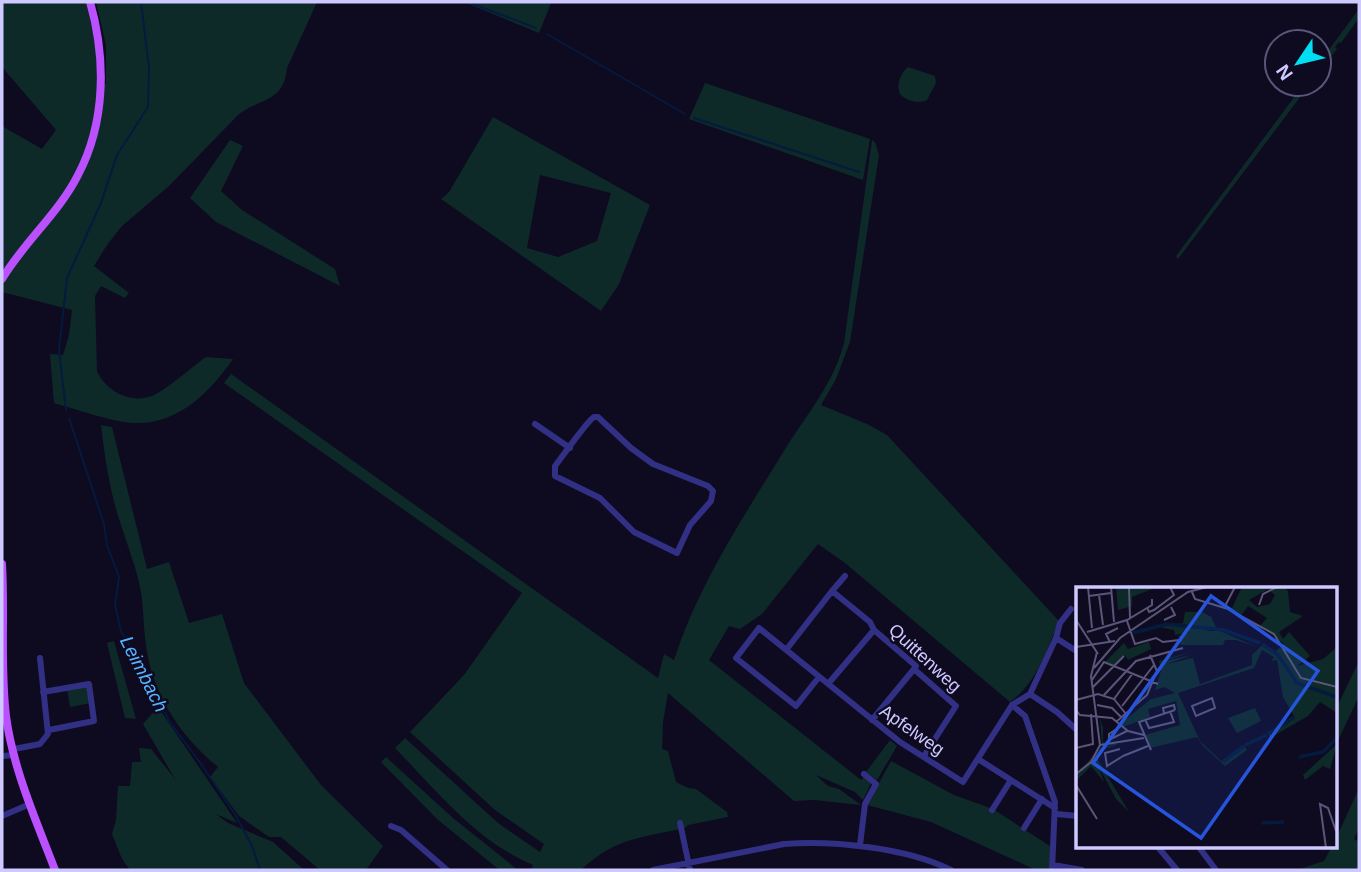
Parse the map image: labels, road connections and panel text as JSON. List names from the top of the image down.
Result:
{
  "streets": {
    "street": ["Quittenweg", "Apfelweg"]
  },
  "crossings": [
    ["Quittenweg", "Apfelweg"]
  ],
  "water": ["Leimbach"],
  "north": "bottom left"
}
